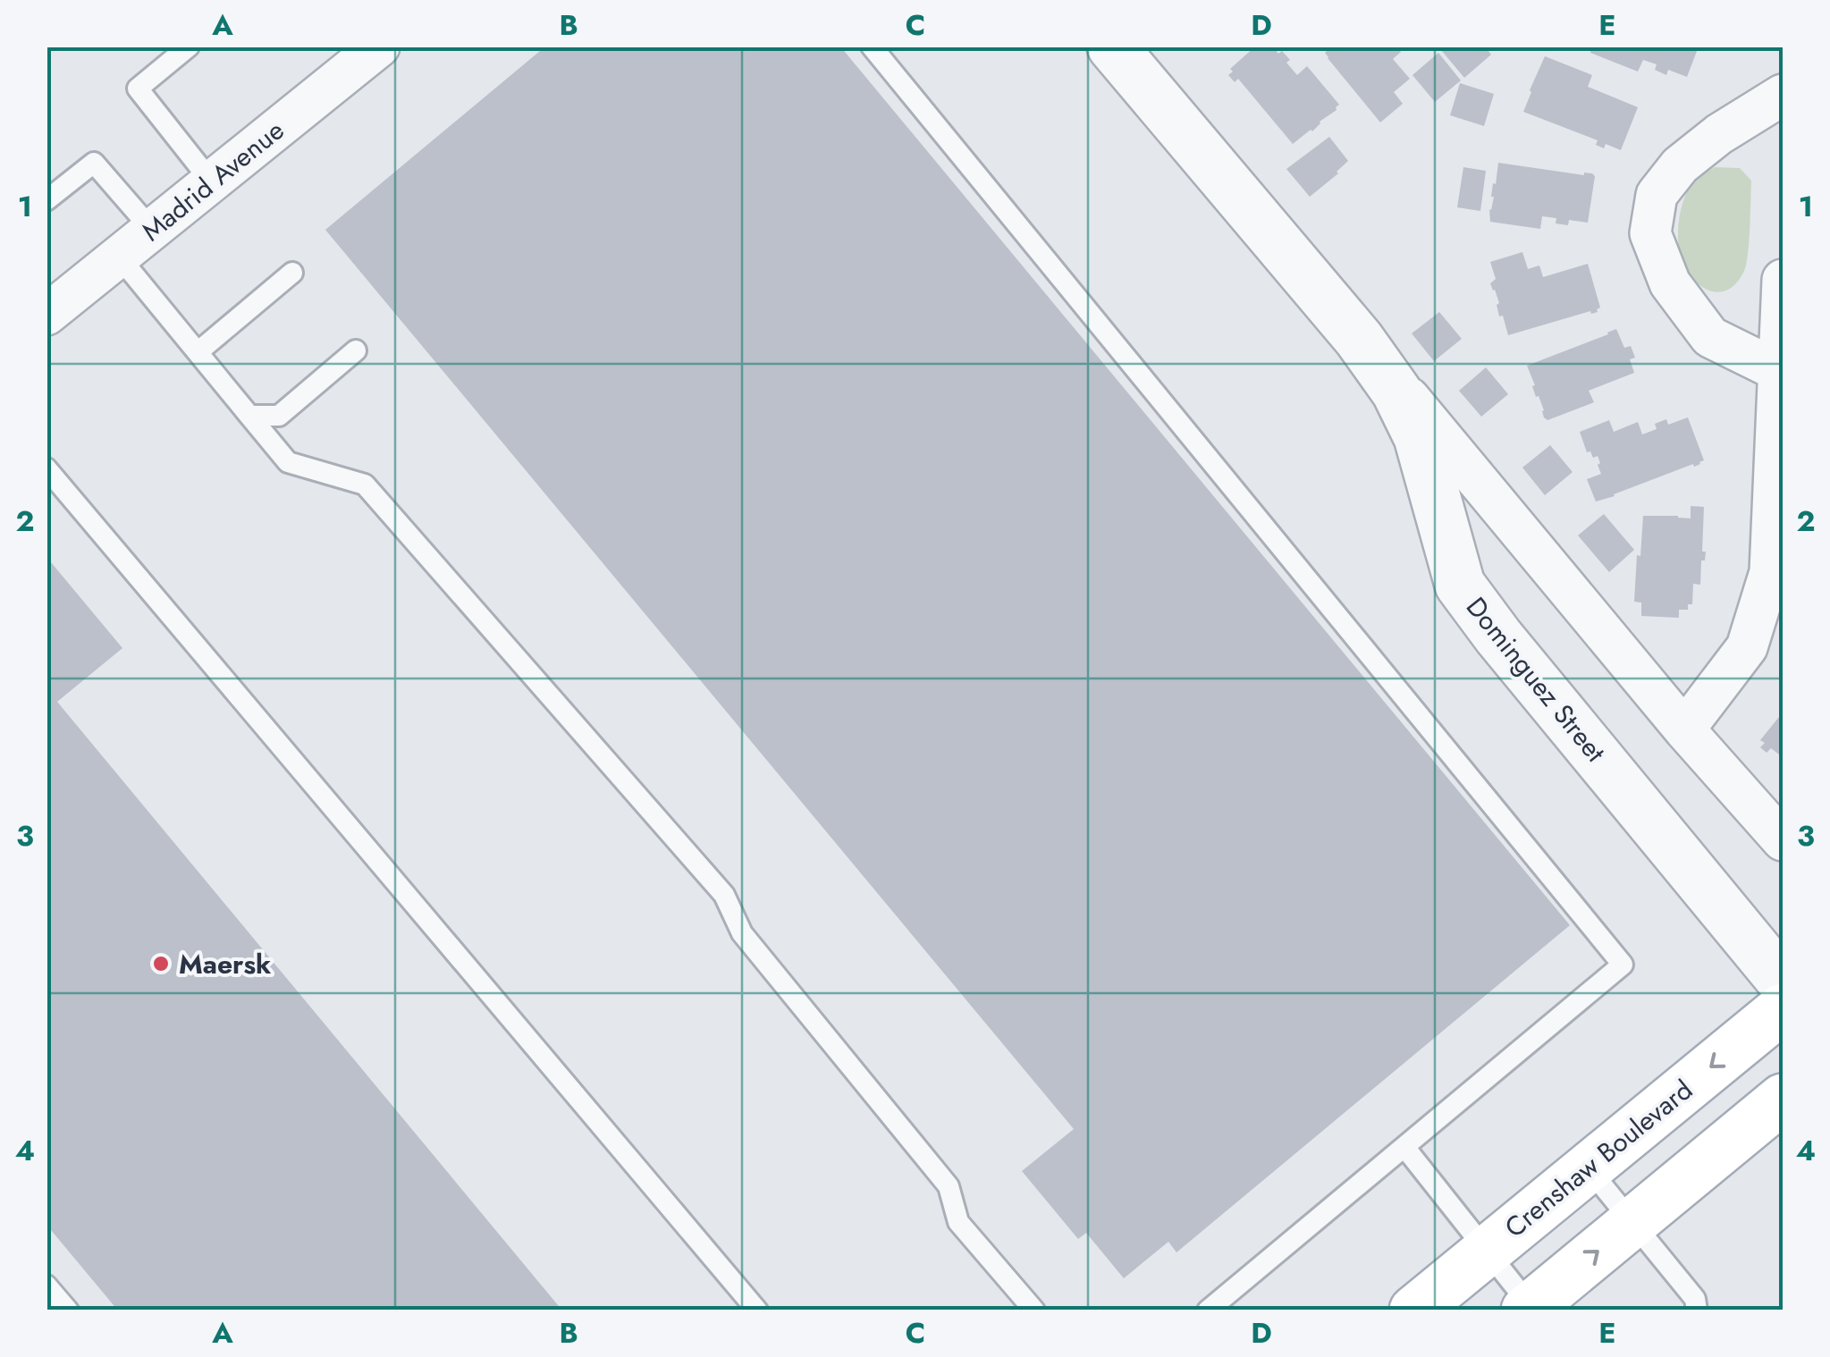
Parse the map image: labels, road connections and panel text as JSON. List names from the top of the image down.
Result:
{
  "streets": {
    "main road": ["Crenshaw Boulevard"],
    "street": ["Madrid Avenue", "Dominguez Street"]
  },
  "places": ["Maersk"],
  "grid": {
    "columns": [
      "A",
      "B",
      "C",
      "D",
      "E"
    ],
    "rows": [
      "1",
      "2",
      "3",
      "4"
    ]
  }
}
